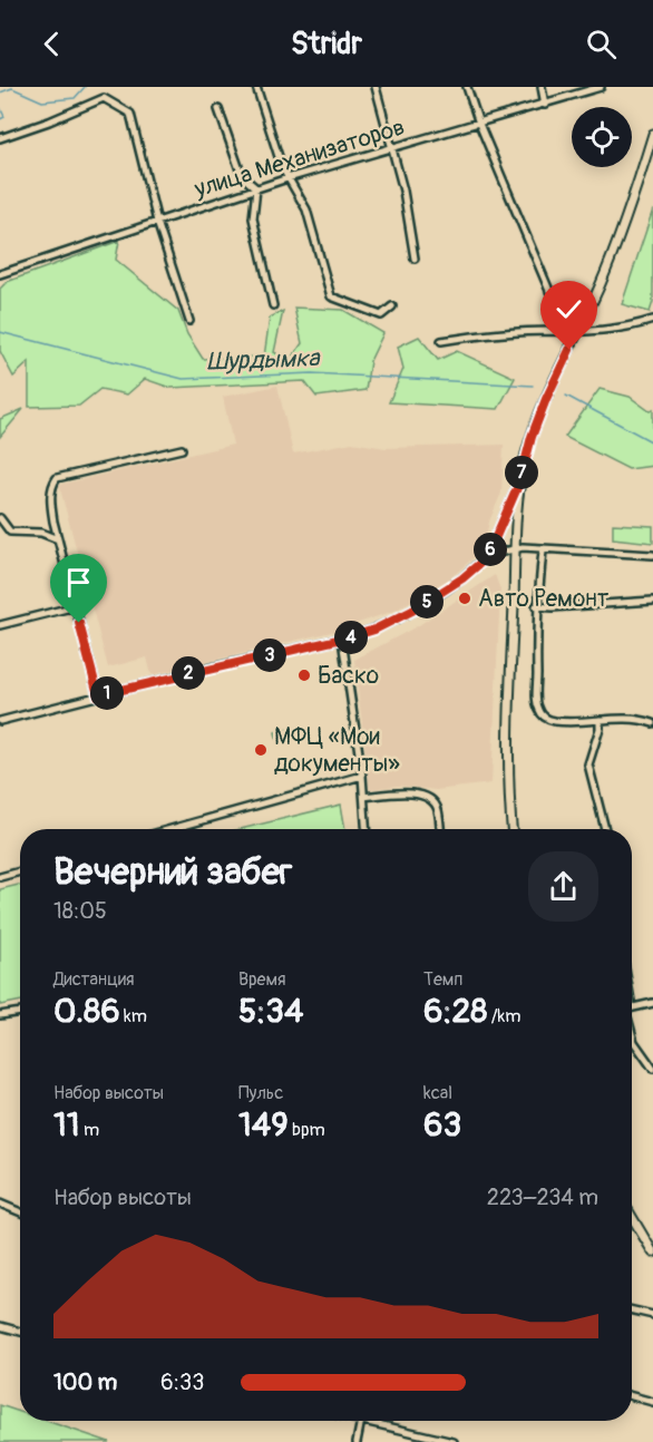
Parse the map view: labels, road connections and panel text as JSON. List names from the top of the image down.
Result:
{
  "streets": {
    "street": ["улица Механизаторов"]
  },
  "water": ["Шурдымка"],
  "places": ["Авто Ремонт", "Баско", "МФЦ «Мои документы»"],
  "page": {
    "header": "Stridr",
    "pins": [
      "7",
      "6",
      "5",
      "4",
      "3",
      "2",
      "1"
    ],
    "heading": ["Вечерний забег", "18:05"],
    "stats": [
      ["Дистанция", "0.86 km"],
      ["Время", "5:34"],
      ["Темп", "6:28 /km"],
      ["Набор высоты", "11 m"],
      ["Пульс", "149 bpm"],
      ["kcal", "63"]
    ],
    "chart": ["Набор высоты", "223–234 m"],
    "list": [
      {
        "name": "100 m",
        "note": "6:33"
      }
    ]
  }
}
